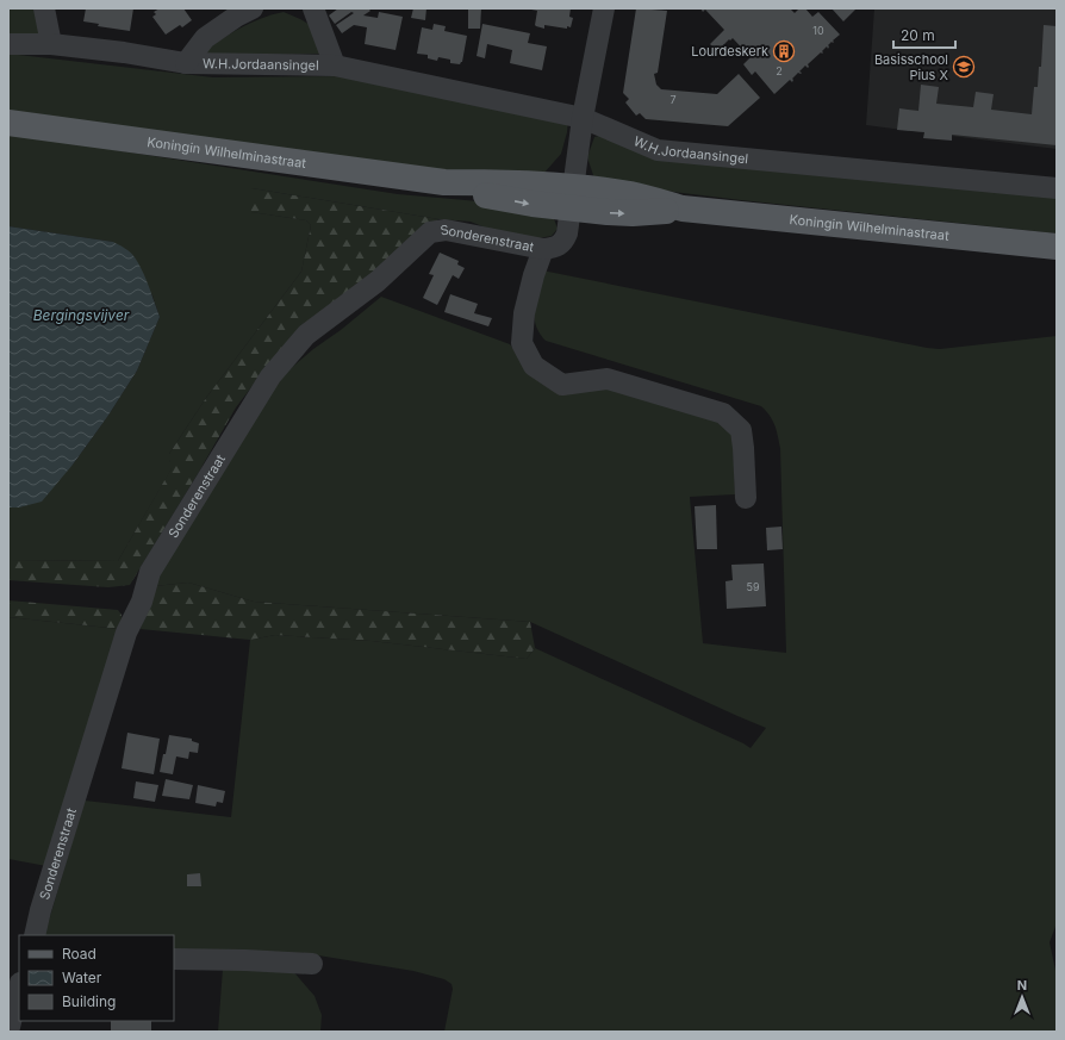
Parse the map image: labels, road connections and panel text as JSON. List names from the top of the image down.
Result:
{
  "streets": {
    "main road": ["Koningin Wilhelminastraat"],
    "street": ["W.H.Jordaansingel", "Sonderenstraat"]
  },
  "crossings": [
    ["W.H.Jordaansingel", "Sonderenstraat"],
    ["Koningin Wilhelminastraat", "Sonderenstraat"]
  ],
  "water": ["Bergingsvijver"],
  "places": {
    "building": ["Lourdeskerk"],
    "school or university": ["Basisschool Pius X"]
  },
  "house_numbers": [
    "10",
    "2",
    "7",
    "59"
  ],
  "legend": ["Road", "Water", "Building"],
  "scale_bar": "20 m",
  "north": "top"
}
